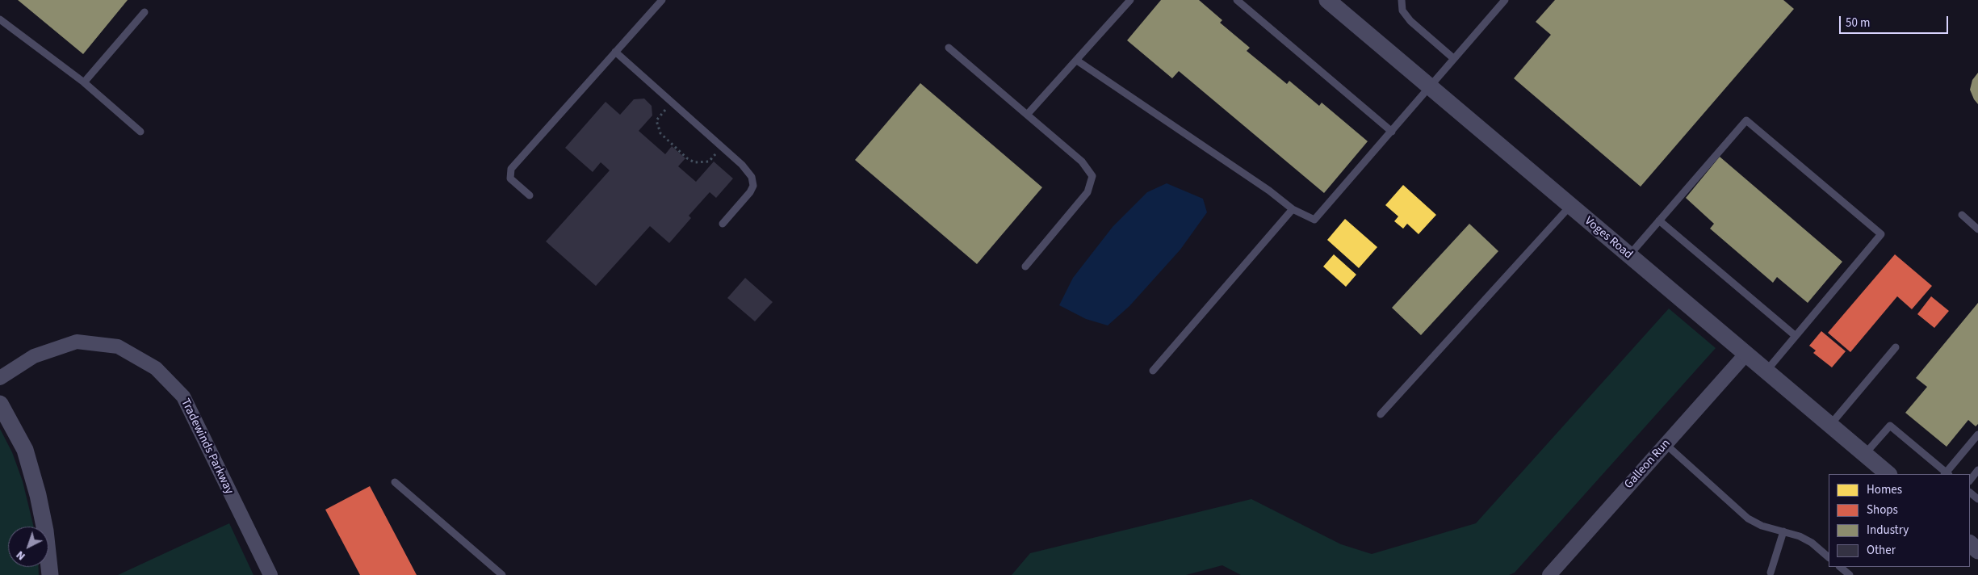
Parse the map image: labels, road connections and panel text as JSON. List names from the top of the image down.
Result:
{
  "streets": {
    "street": ["Voges Road", "Tradewinds Parkway", "Galleon Run"]
  },
  "crossings": [
    ["Voges Road", "Galleon Run"]
  ],
  "legend": [
    "Homes",
    "Shops",
    "Industry",
    "Other"
  ],
  "scale_bar": "50 m",
  "north": "bottom left"
}
